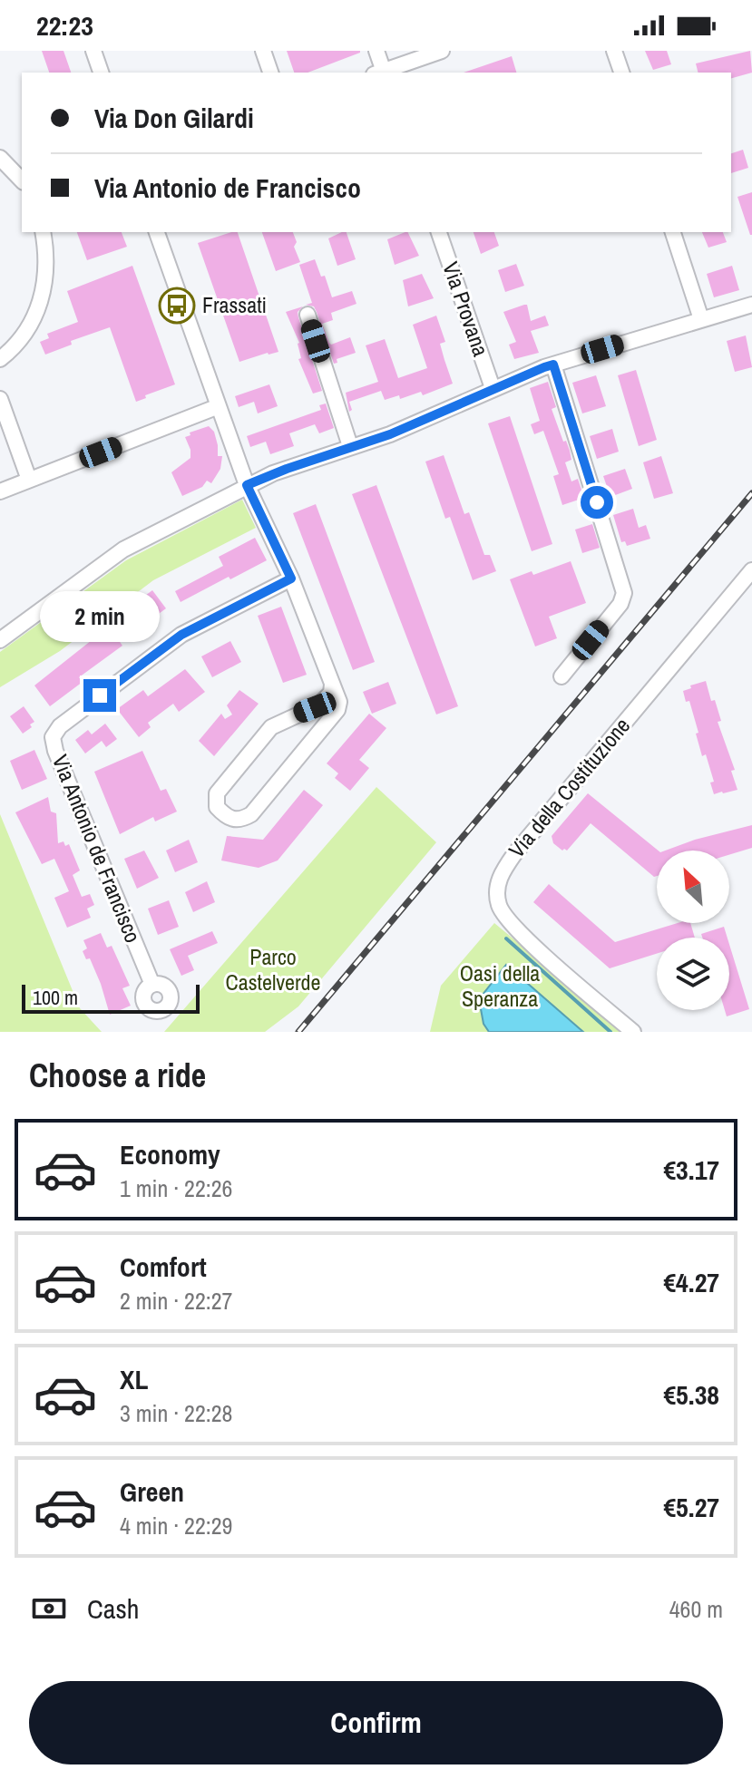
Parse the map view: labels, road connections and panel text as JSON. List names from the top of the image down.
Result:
{
  "streets": {
    "street": ["Via Provana", "Via della Costituzione", "Via Antonio de Francisco"]
  },
  "parks": ["Parco Castelverde", "Oasi della Speranza"],
  "places": {
    "bus stop": ["Frassati"]
  },
  "scale_bar": "100 m",
  "north": "top left",
  "page": {
    "status": "22:23",
    "banner": ["Via Don Gilardi", "Via Antonio de Francisco"],
    "bubble": "2 min",
    "scale": "100 m",
    "heading": "Choose a ride",
    "list": [
      {
        "name": "Economy",
        "note": "1 min · 22:26",
        "value": "€3.17"
      },
      {
        "name": "Comfort",
        "note": "2 min · 22:27",
        "value": "€4.27"
      },
      {
        "name": "XL",
        "note": "3 min · 22:28",
        "value": "€5.38"
      },
      {
        "name": "Green",
        "note": "4 min · 22:29",
        "value": "€5.27"
      }
    ],
    "pay": ["Cash", "460 m"],
    "buttons": "Confirm"
  }
}
